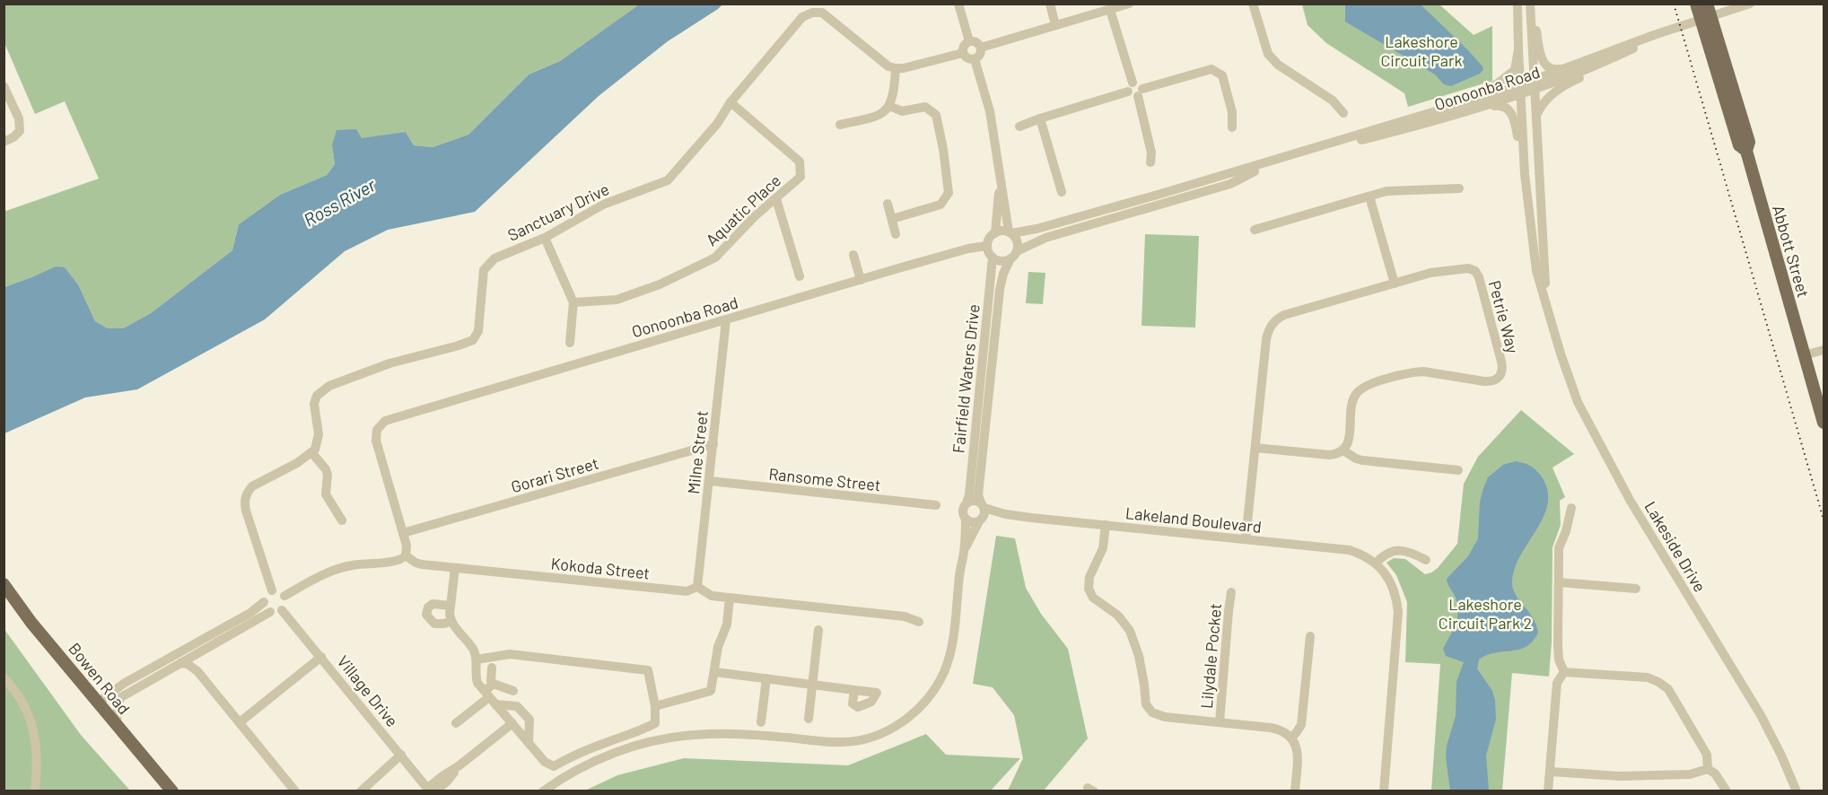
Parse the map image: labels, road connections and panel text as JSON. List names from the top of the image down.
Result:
{
  "streets": {
    "main road": ["Abbott Street", "Bowen Road"],
    "street": [
      "Oonoonba Road",
      "Aquatic Place",
      "Sanctuary Drive",
      "Petrie Way",
      "Fairfield Waters Drive",
      "Milne Street",
      "Gorari Street",
      "Ransome Street",
      "Lakeland Boulevard",
      "Lakeside Drive",
      "Kokoda Street",
      "Lilydale Pocket",
      "Village Drive"
    ]
  },
  "crossings": [
    ["Oonoonba Road", "Abbott Street"],
    ["Oonoonba Road", "Fairfield Waters Drive"],
    ["Oonoonba Road", "Milne Street"],
    ["Oonoonba Road", "Gorari Street"],
    ["Oonoonba Road", "Lakeside Drive"],
    ["Aquatic Place", "Sanctuary Drive"],
    ["Petrie Way", "Lakeland Boulevard"],
    ["Fairfield Waters Drive", "Lakeland Boulevard"],
    ["Milne Street", "Gorari Street"],
    ["Milne Street", "Ransome Street"],
    ["Milne Street", "Kokoda Street"]
  ],
  "water": ["Ross River"],
  "parks": ["Lakeshore Circuit Park", "Lakeshore Circuit Park 2"]
}
